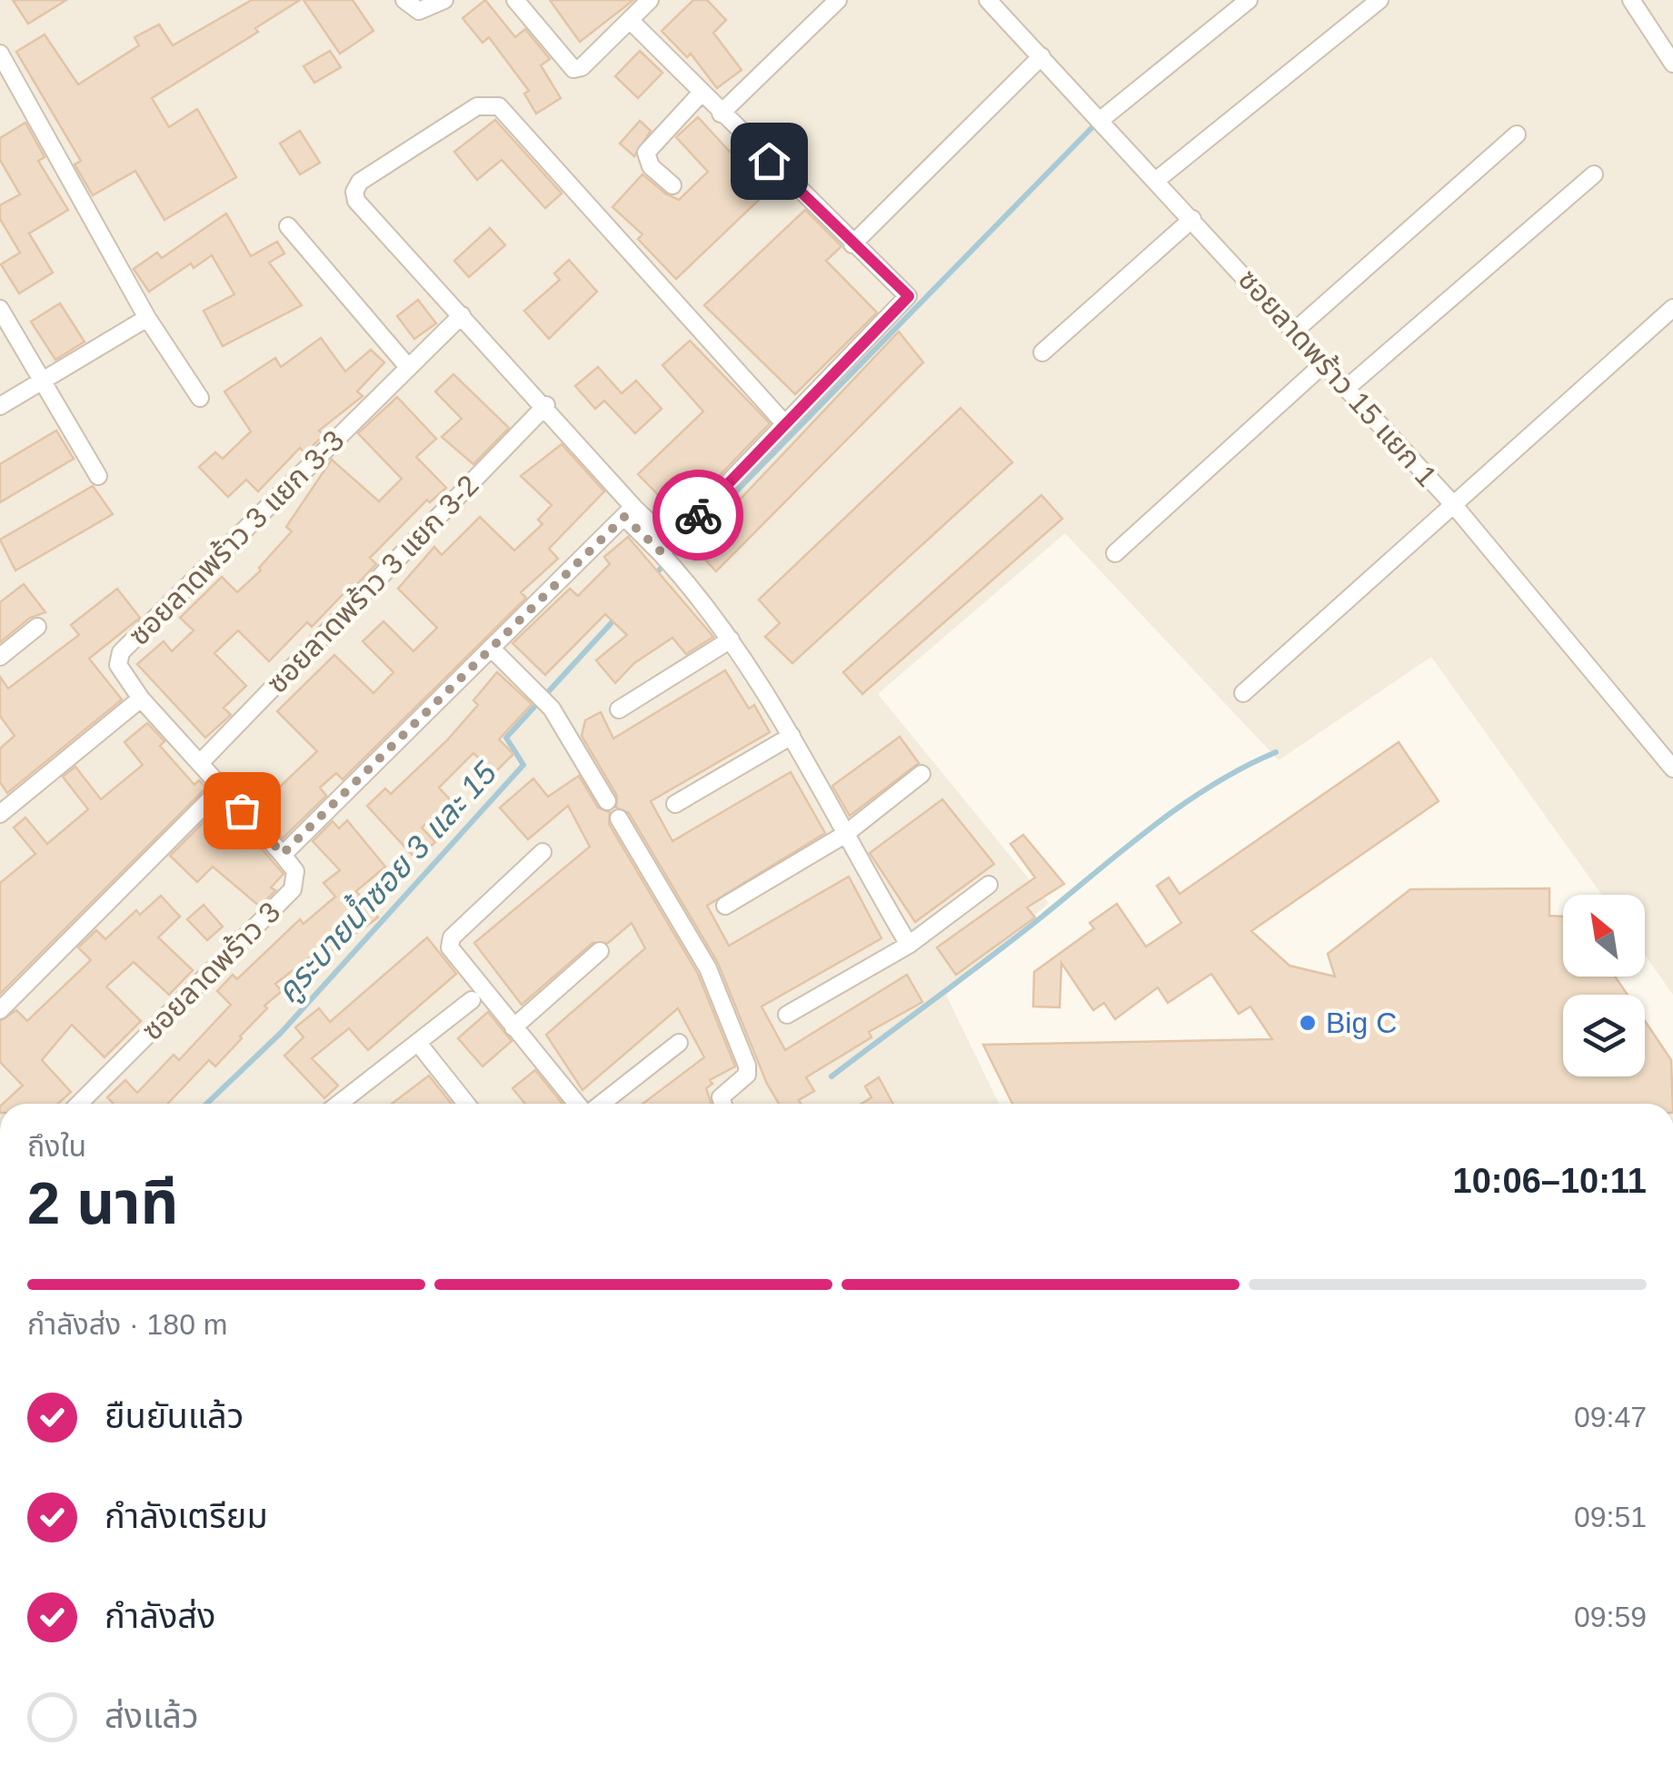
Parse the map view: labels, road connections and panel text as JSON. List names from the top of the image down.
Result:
{
  "streets": {
    "street": [
      "ซอยลาดพร้าว 15 แยก 1",
      "ซอยลาดพร้าว 3 แยก 3-3",
      "ซอยลาดพร้าว 3 แยก 3-2",
      "ซอยลาดพร้าว 3"
    ]
  },
  "crossings": [
    ["ซอยลาดพร้าว 3 แยก 3-3", "ซอยลาดพร้าว 3 แยก 3-2"],
    ["ซอยลาดพร้าว 3 แยก 3-3", "ซอยลาดพร้าว 3"]
  ],
  "water": ["คูระบายน้ำซอย 3 และ 15"],
  "places": ["Big C"],
  "north": "top left",
  "page": {
    "heading": ["2 นาที", "ถึงใน", "10:06–10:11"],
    "bar": "กำลังส่ง · 180 m",
    "list": [
      ["ยืนยันแล้ว", "09:47"],
      ["กำลังเตรียม", "09:51"],
      ["กำลังส่ง", "09:59"],
      "ส่งแล้ว"
    ]
  }
}
